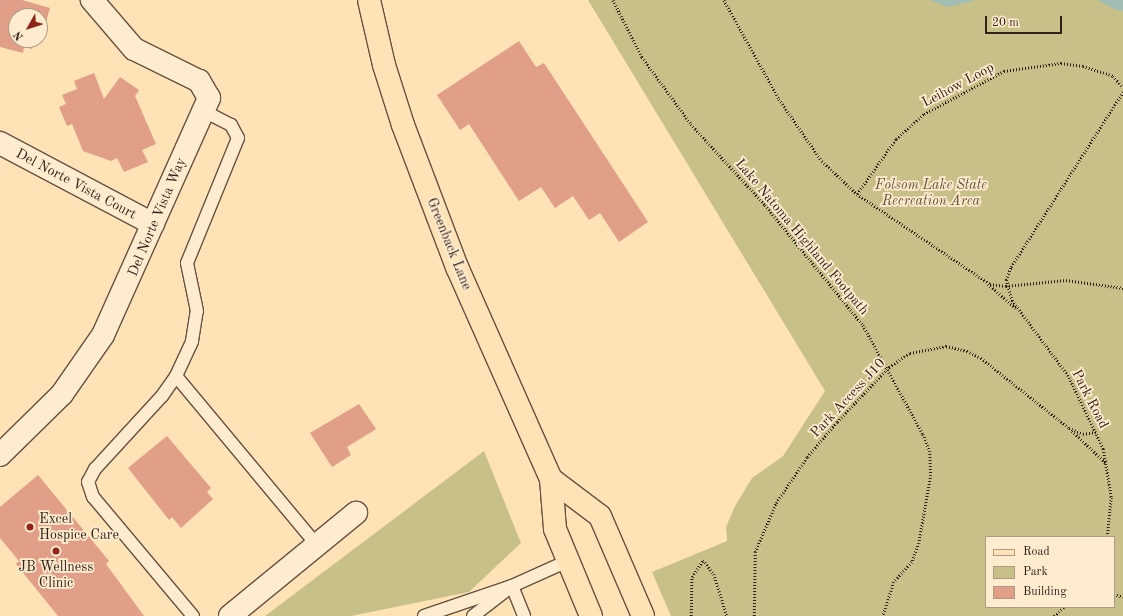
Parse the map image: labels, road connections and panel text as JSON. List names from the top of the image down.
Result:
{
  "streets": {
    "main road": ["Greenback Lane"],
    "street": ["Del Norte Vista Court", "Del Norte Vista Way"],
    "path": [
      "Leihow Loop",
      "Lake Natoma Highland Footpath",
      "Park Access J10",
      "Park Road"
    ]
  },
  "crossings": [
    ["Del Norte Vista Court", "Del Norte Vista Way"],
    ["Lake Natoma Highland Footpath", "Park Access J10"],
    ["Park Access J10", "Park Road"]
  ],
  "parks": ["Folsom Lake State Recreation Area"],
  "places": ["Excel Hospice Care", "JB Wellness Clinic"],
  "legend": ["Road", "Park", "Building"],
  "scale_bar": "20 m",
  "north": "bottom left"
}
